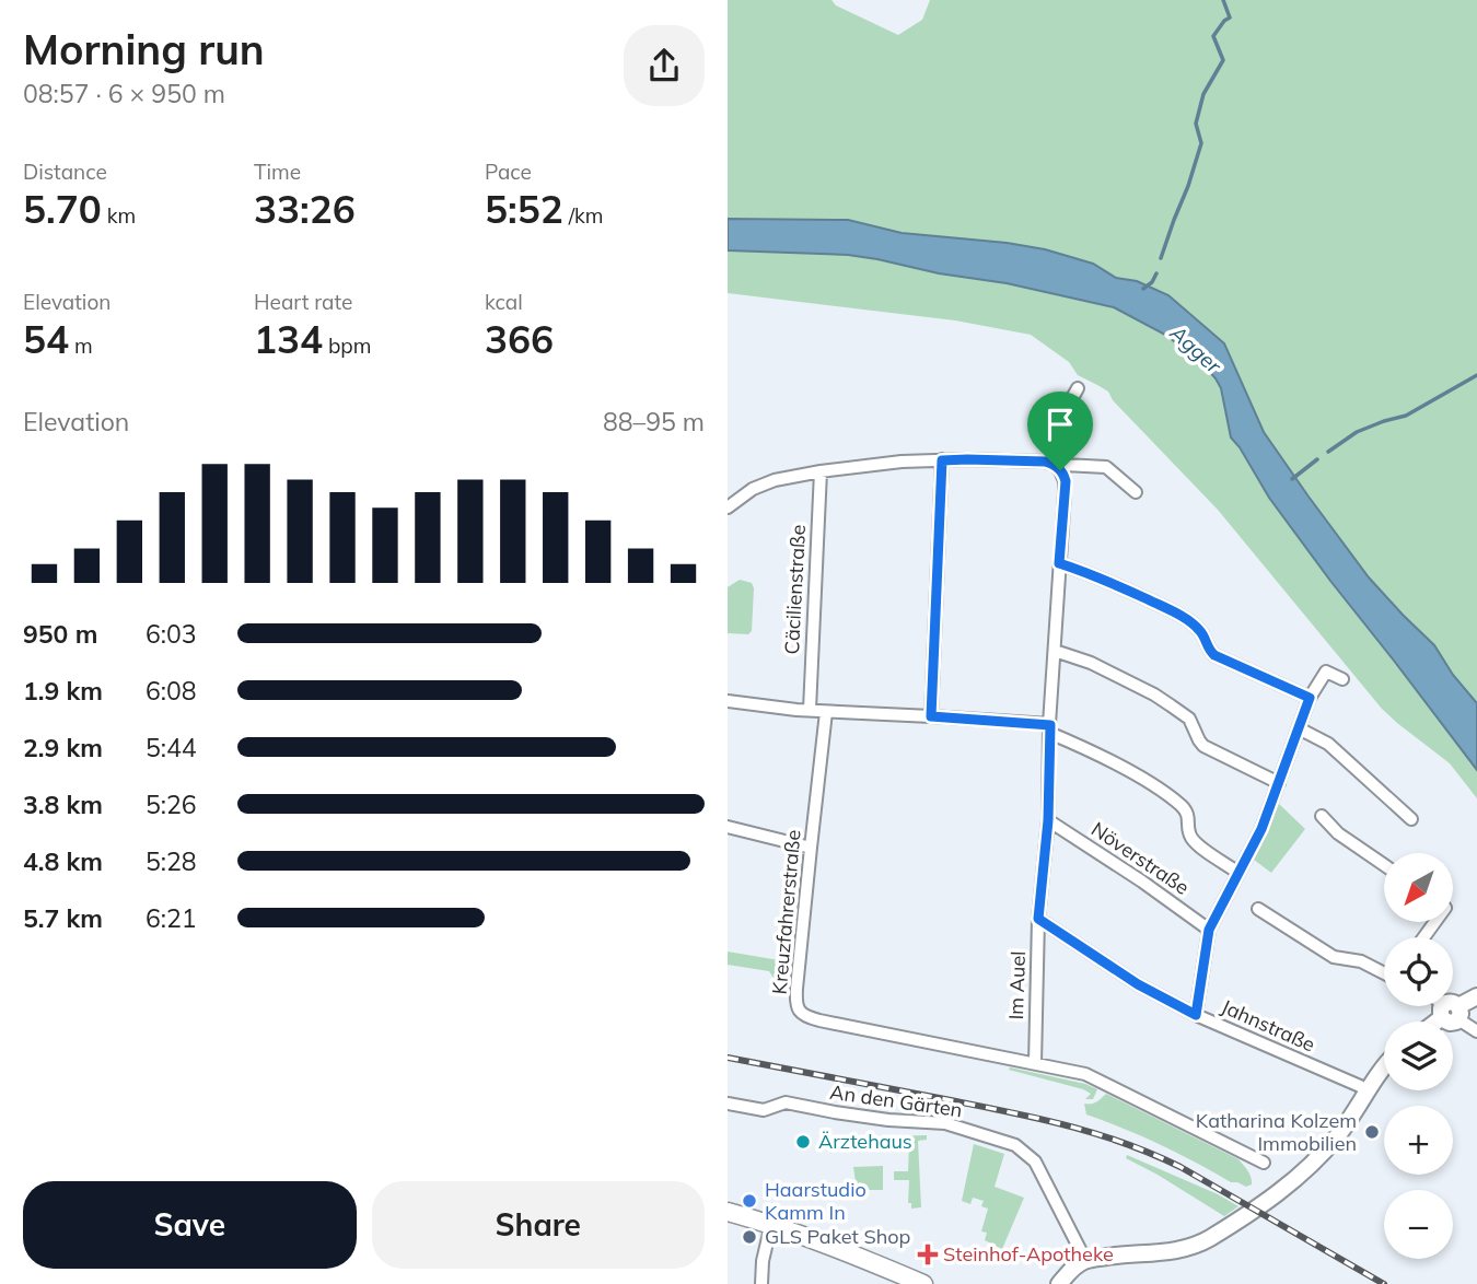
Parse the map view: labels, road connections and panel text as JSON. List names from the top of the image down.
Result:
{
  "streets": {
    "street": [
      "Cäcilienstraße",
      "Növerstraße",
      "Kreuzfahrerstraße",
      "Im Auel",
      "Jahnstraße",
      "An den Gärten"
    ]
  },
  "crossings": [
    ["Növerstraße", "Im Auel"],
    ["Kreuzfahrerstraße", "Im Auel"],
    ["Im Auel", "Jahnstraße"]
  ],
  "water": ["Agger"],
  "places": {
    "other": [
      "Katharina Kolzem Immobilien",
      "Ärztehaus",
      "Haarstudio Kamm In",
      "GLS Paket Shop"
    ],
    "health": ["Steinhof-Apotheke"]
  },
  "north": "bottom left",
  "page": {
    "heading": ["Morning run", "08:57 · 6 × 950 m"],
    "stats": [
      ["Distance", "5.70 km"],
      ["Time", "33:26"],
      ["Pace", "5:52 /km"],
      ["Elevation", "54 m"],
      ["Heart rate", "134 bpm"],
      ["kcal", "366"]
    ],
    "chart": ["Elevation", "88–95 m"],
    "list": [
      {
        "name": "950 m",
        "note": "6:03"
      },
      {
        "name": "1.9 km",
        "note": "6:08"
      },
      {
        "name": "2.9 km",
        "note": "5:44"
      },
      {
        "name": "3.8 km",
        "note": "5:26"
      },
      {
        "name": "4.8 km",
        "note": "5:28"
      },
      {
        "name": "5.7 km",
        "note": "6:21"
      }
    ],
    "map_buttons": ["+", "−"],
    "buttons": ["Save", "Share"]
  }
}
